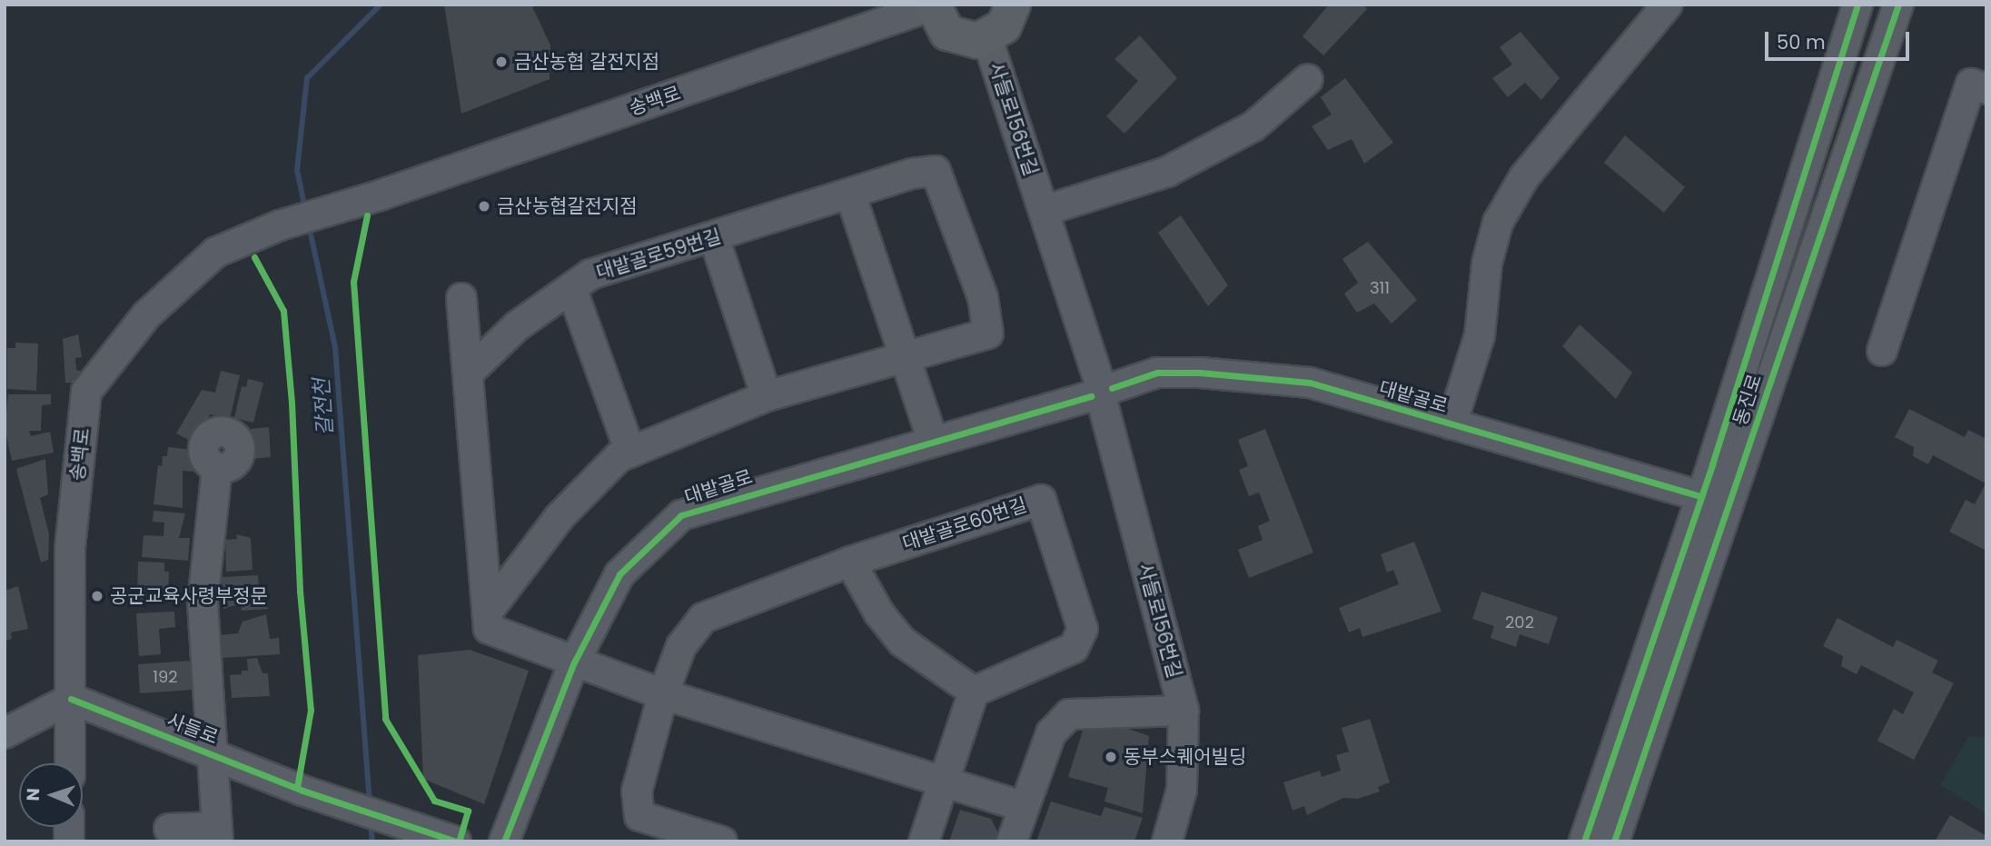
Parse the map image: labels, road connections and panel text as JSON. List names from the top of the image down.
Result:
{
  "streets": {
    "street": [
      "송백로",
      "사들로156번길",
      "대밭골로59번길",
      "대밭골로",
      "동진로",
      "대밭골로60번길",
      "사들로"
    ]
  },
  "crossings": [
    ["송백로", "사들로"],
    ["사들로156번길", "대밭골로"],
    ["대밭골로", "동진로"]
  ],
  "water": ["갈전천"],
  "places": [
    "금산농협 갈전지점",
    "금산농협갈전지점",
    "공군교육사령부정문",
    "동부스퀘어빌딩"
  ],
  "house_numbers": ["311", "202", "192"],
  "scale_bar": "50 m",
  "north": "left"
}
